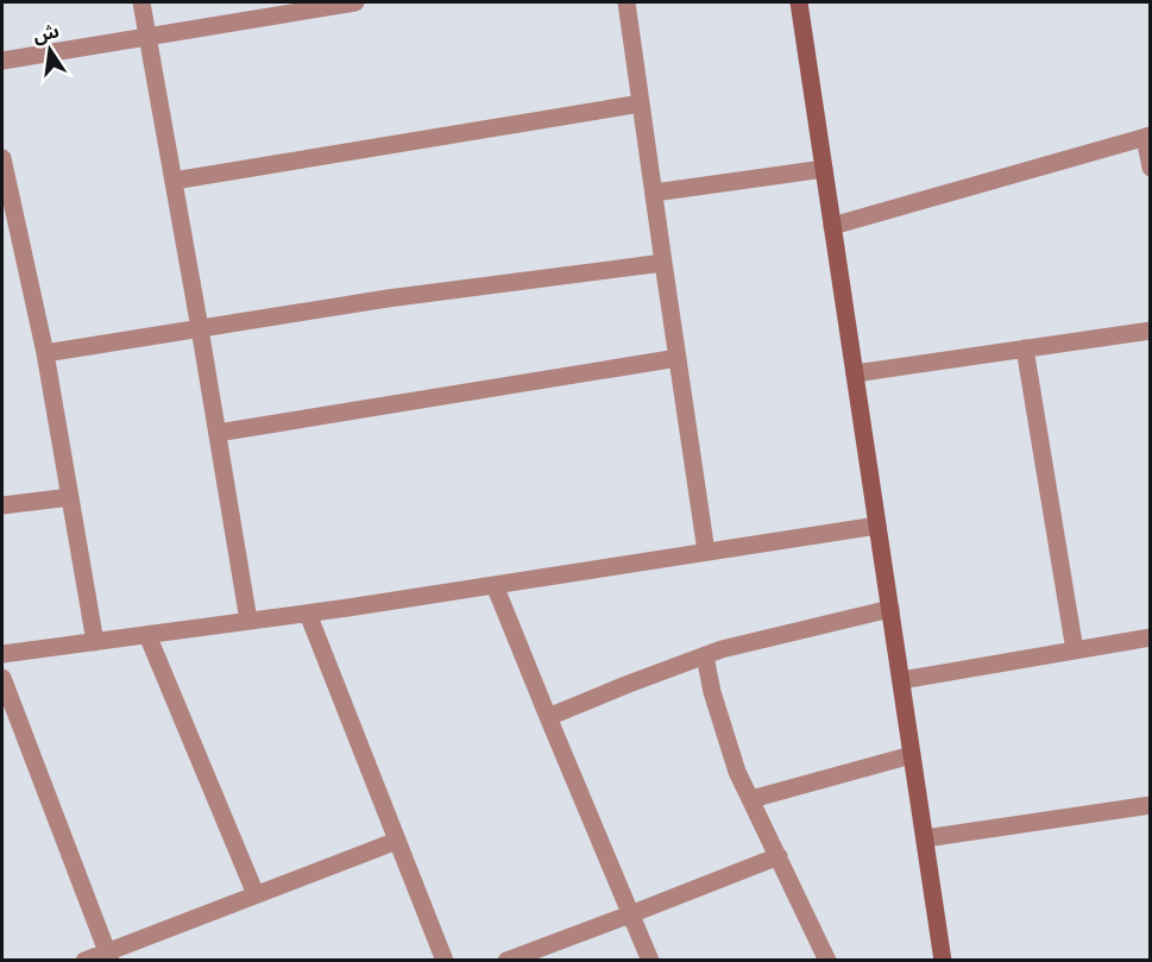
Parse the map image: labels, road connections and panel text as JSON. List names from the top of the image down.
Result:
{
  "north": "top"
}
